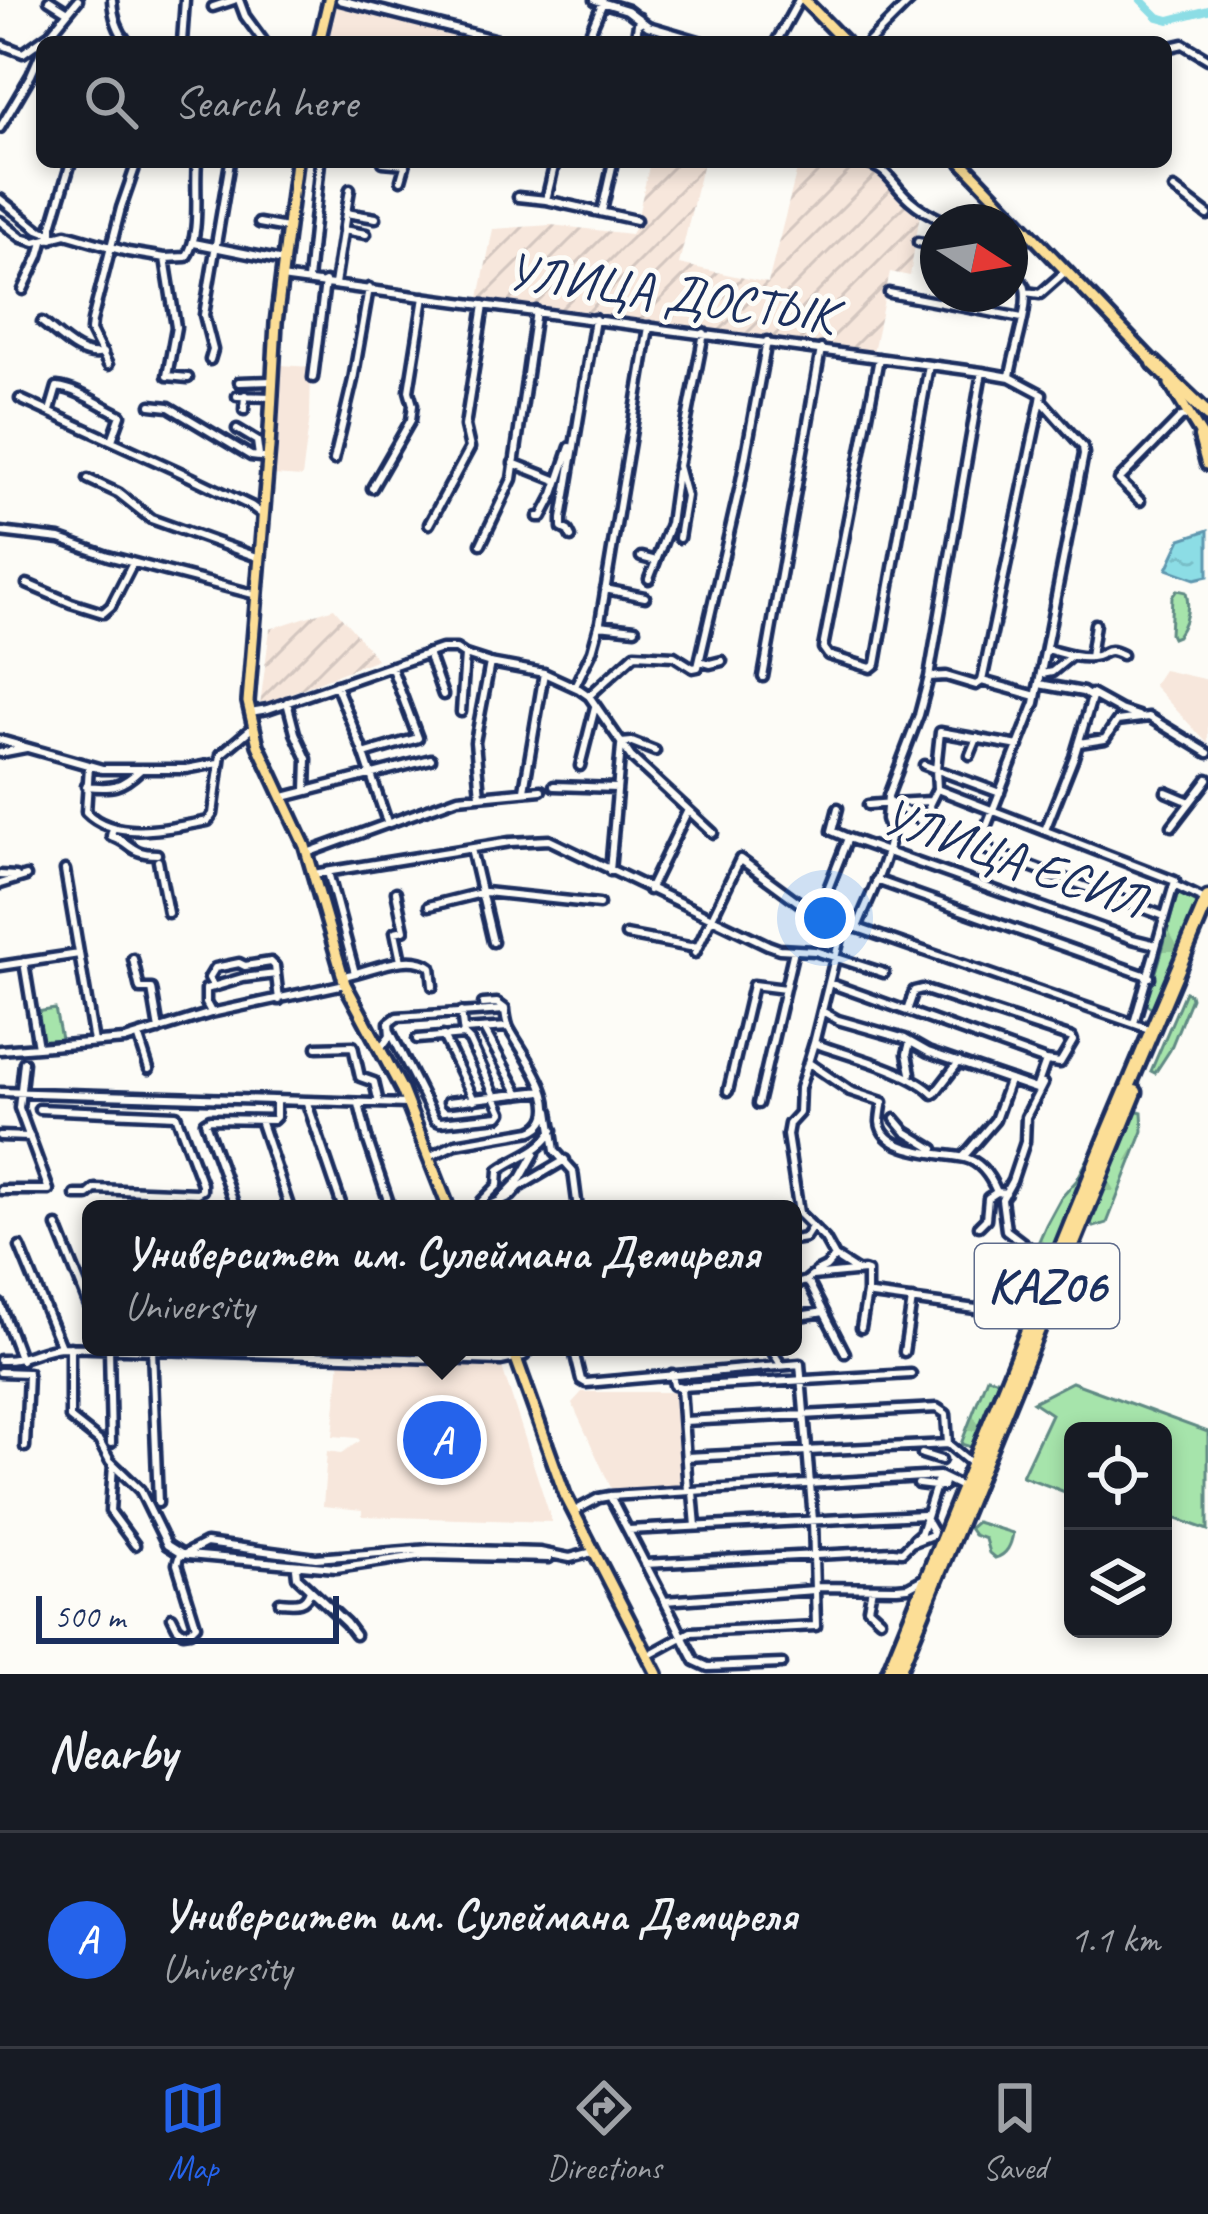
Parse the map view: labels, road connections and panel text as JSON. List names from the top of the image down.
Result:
{
  "streets": {
    "highway": ["KАZ06"],
    "street": ["УЛИЦА ДОСТЫК", "УЛИЦА ЕСИЛ"]
  },
  "scale_bar": "500 m",
  "north": "right",
  "page": {
    "search": "Search here",
    "popup": ["Университет им. Сулеймана Демиреля", "University"],
    "pins": "A",
    "scale": "500 m",
    "heading": "Nearby",
    "list": [
      {
        "mark": "A",
        "name": "Университет им. Сулеймана Демиреля",
        "note": "University",
        "value": "1.1 km"
      }
    ],
    "nav": ["Map", "Directions", "Saved"]
  }
}
